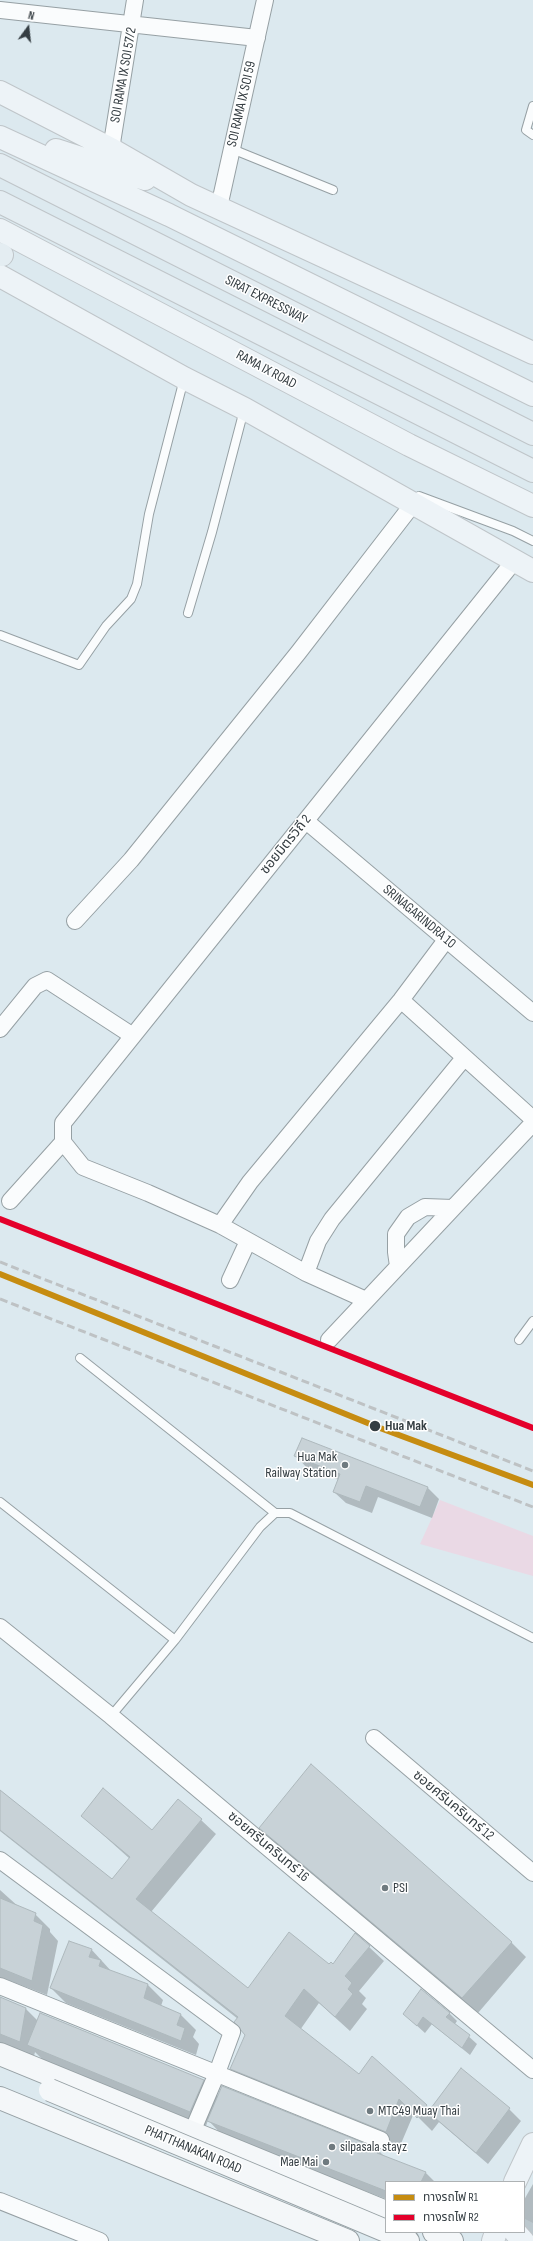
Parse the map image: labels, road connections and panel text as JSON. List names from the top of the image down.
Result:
{
  "streets": {
    "highway": ["SIRAT EXPRESSWAY"],
    "main road": ["RAMA IX ROAD", "PHATTHANAKAN ROAD"],
    "street": [
      "SOI RAMA IX SOI 57/2",
      "SOI RAMA IX SOI 59",
      "ซอยมิตรวิถี 2",
      "SRINAGARINDRA 10",
      "ซอยศรีนครินทร์ 12",
      "ซอยศรีนครินทร์ 16"
    ]
  },
  "crossings": [
    ["ซอยมิตรวิถี 2", "SRINAGARINDRA 10"]
  ],
  "places": [
    "Hua Mak",
    "Hua Mak Railway Station",
    "PSI",
    "MTC49 Muay Thai",
    "silpasala stayz",
    "Mae Mai"
  ],
  "lines": ["rail line R2", "rail line R1"],
  "legend": ["ทางรถไฟ R1", "ทางรถไฟ R2"],
  "north": "top"
}
